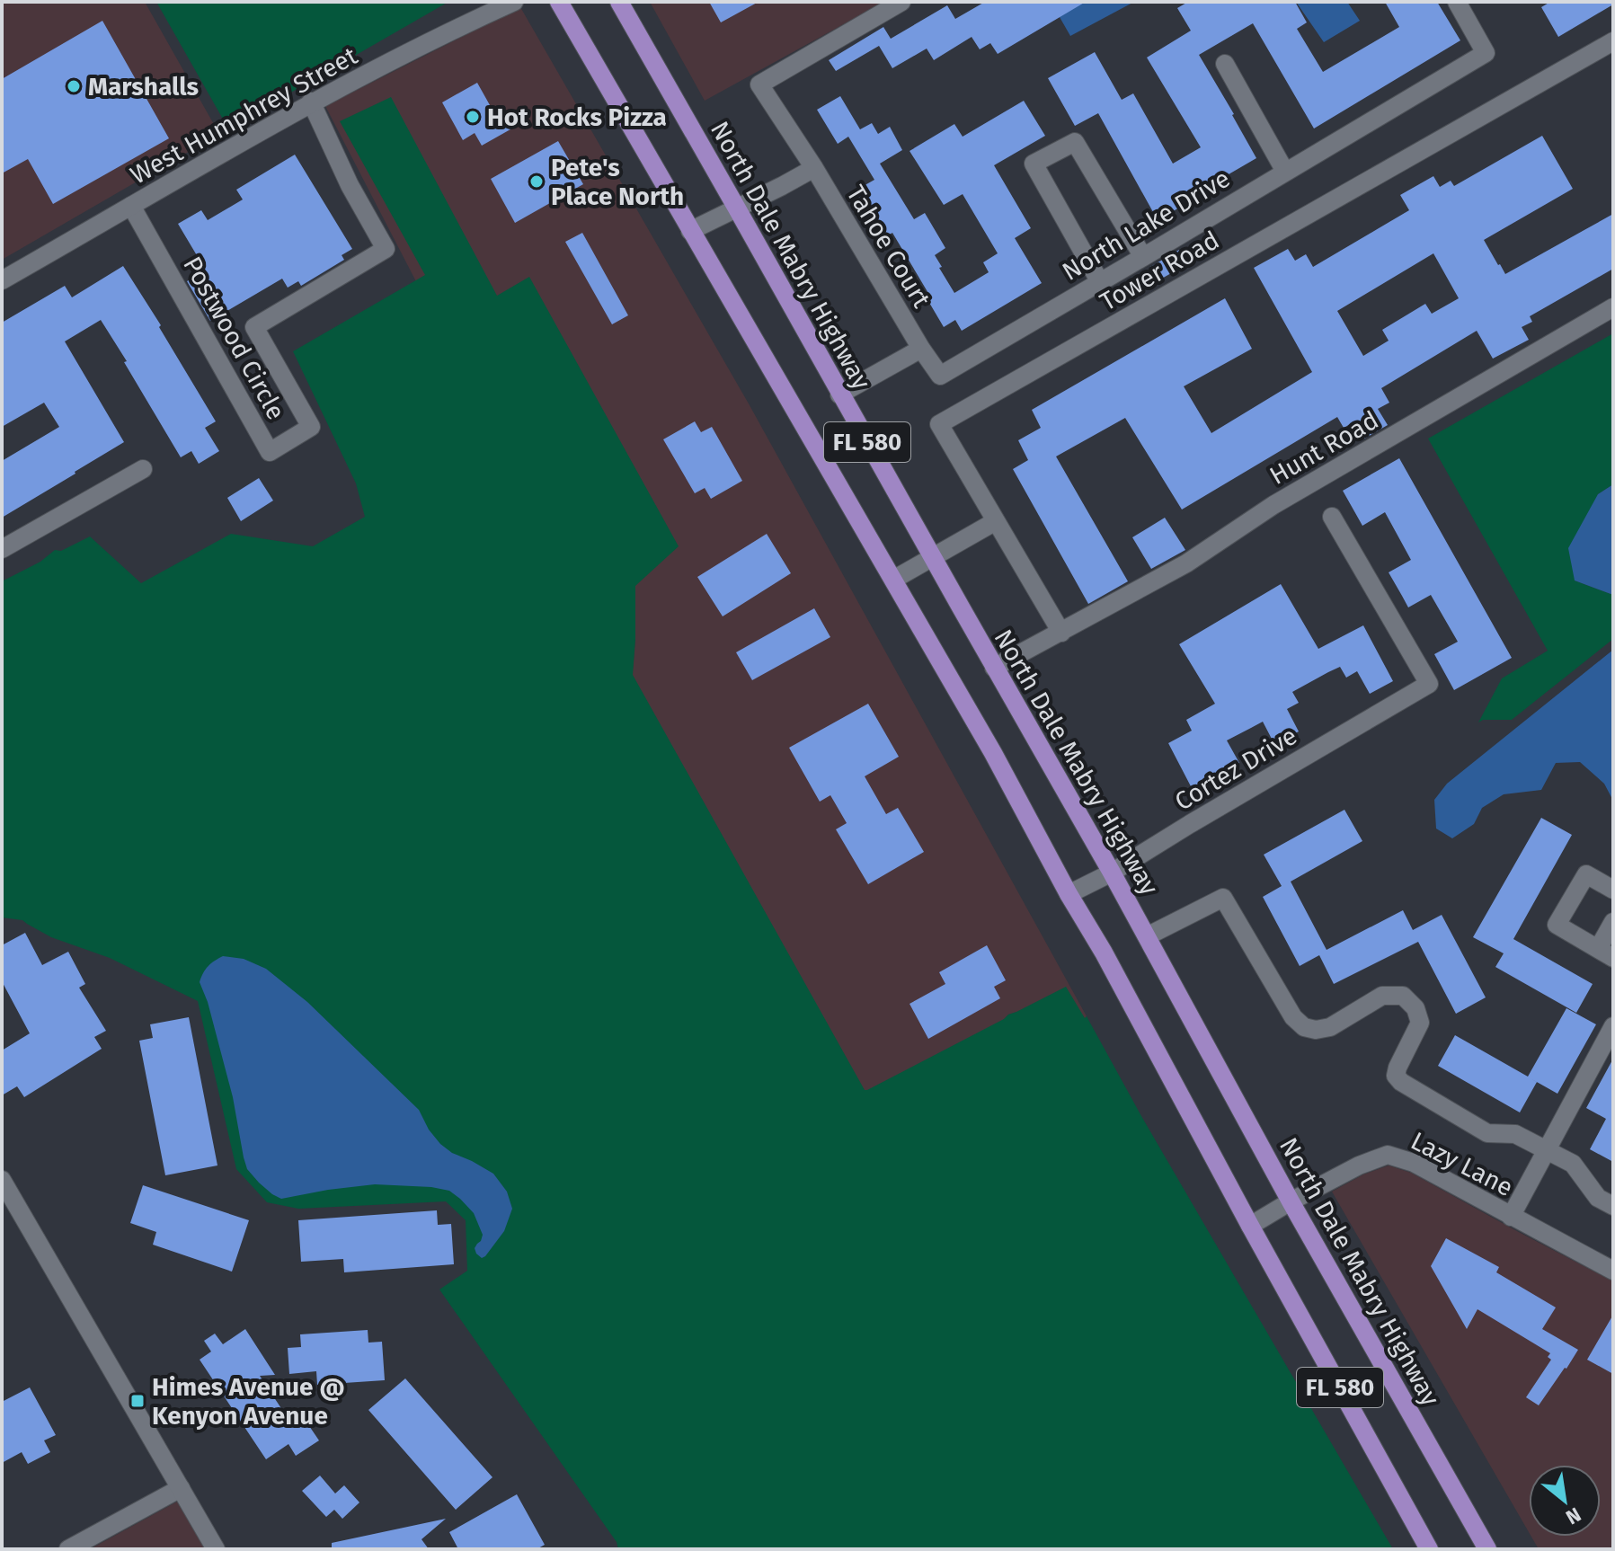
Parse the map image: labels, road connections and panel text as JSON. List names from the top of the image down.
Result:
{
  "streets": {
    "main road": ["North Dale Mabry Highway", "FL 580"],
    "street": [
      "West Humphrey Street",
      "North Lake Drive",
      "Tahoe Court",
      "Tower Road",
      "Postwood Circle",
      "Hunt Road",
      "Cortez Drive",
      "Lazy Lane"
    ]
  },
  "crossings": [
    ["West Humphrey Street", "Postwood Circle"],
    ["North Lake Drive", "Tahoe Court"],
    ["North Dale Mabry Highway", "Hunt Road"],
    ["North Dale Mabry Highway", "Cortez Drive"],
    ["North Dale Mabry Highway", "Lazy Lane"],
    ["Tower Road", "Hunt Road"],
    ["FL 580", "Cortez Drive"],
    ["FL 580", "Lazy Lane"]
  ],
  "places": {
    "other": ["Marshalls", "Hot Rocks Pizza", "Pete's Place North"],
    "transit": ["Himes Avenue @ Kenyon Avenue"]
  },
  "north": "bottom right"
}
